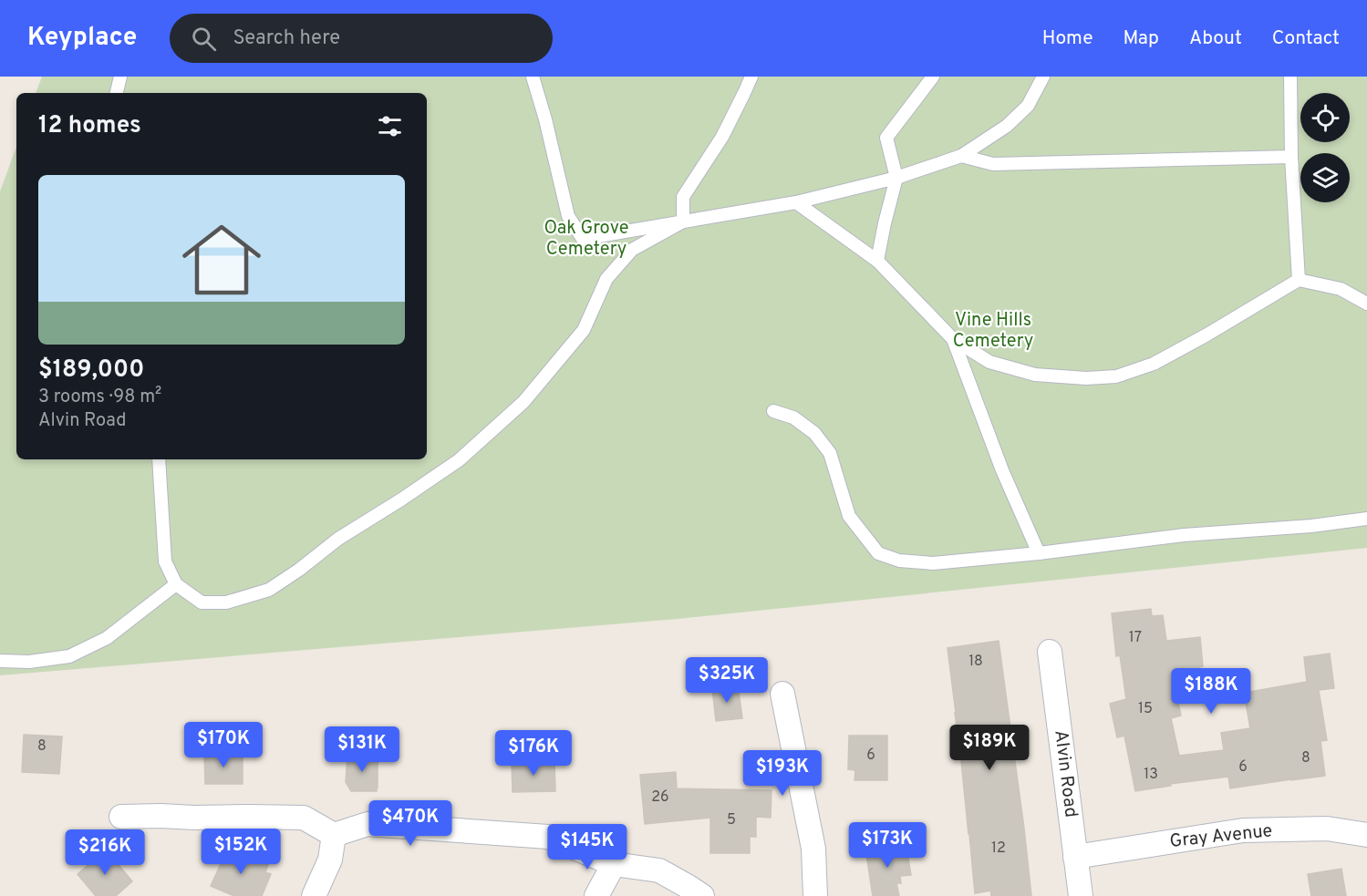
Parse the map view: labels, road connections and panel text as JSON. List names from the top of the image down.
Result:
{
  "streets": {
    "street": ["Alvin Road", "Gray Avenue"]
  },
  "crossings": [
    ["Alvin Road", "Gray Avenue"]
  ],
  "parks": ["Oak Grove Cemetery", "Vine Hills Cemetery"],
  "house_numbers": [
    "17",
    "18",
    "15",
    "8",
    "6",
    "8",
    "6",
    "13",
    "26",
    "5",
    "12"
  ],
  "page": {
    "header": "Keyplace",
    "search": "Search here",
    "nav": [
      "Home",
      "Map",
      "About",
      "Contact"
    ],
    "heading": "12 homes",
    "list": [
      {
        "name": "$189,000",
        "note": "3 rooms · 98 m² · Alvin Road"
      }
    ],
    "price": [
      "$325K",
      "$188K",
      "$170K",
      "$189K",
      "$131K",
      "$176K",
      "$193K",
      "$470K",
      "$173K",
      "$145K",
      "$152K",
      "$216K"
    ]
  }
}
